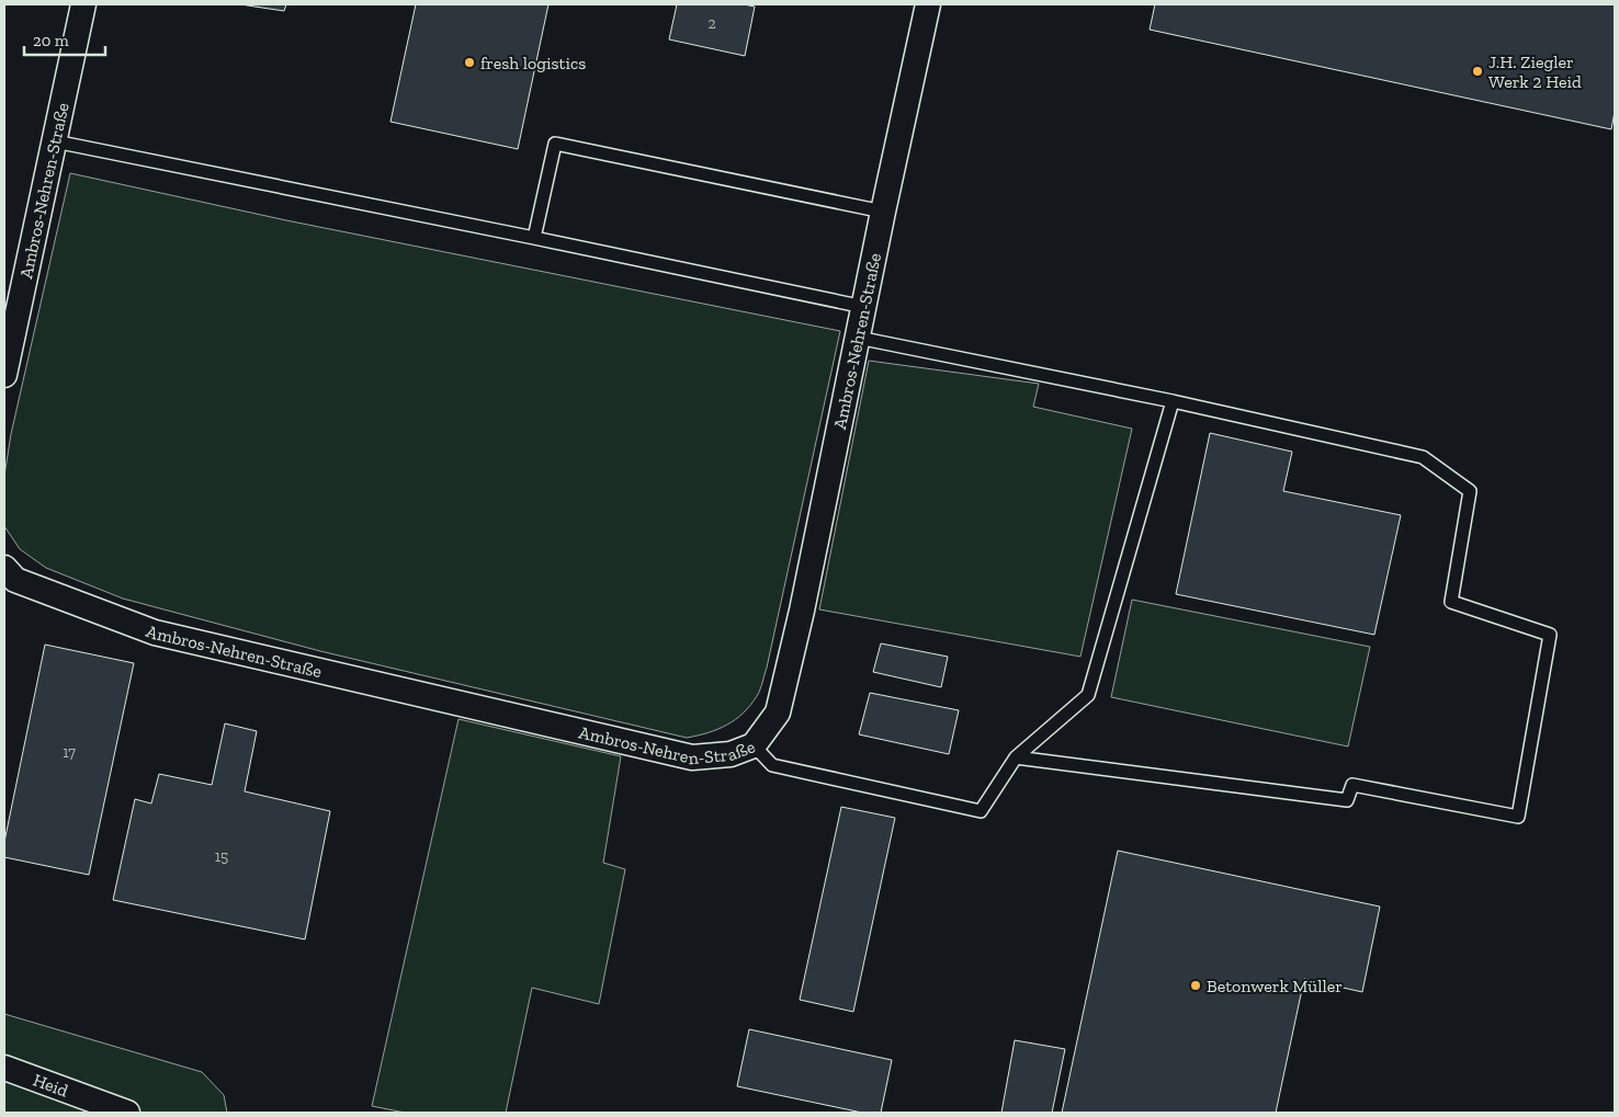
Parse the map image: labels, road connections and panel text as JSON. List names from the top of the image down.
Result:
{
  "streets": {
    "street": ["Ambros-Nehren-Straße", "Heid"]
  },
  "places": ["fresh logistics", "J.H. Ziegler Werk 2 Heid", "Betonwerk Müller"],
  "house_numbers": ["2", "17", "15"],
  "scale_bar": "20 m"
}
